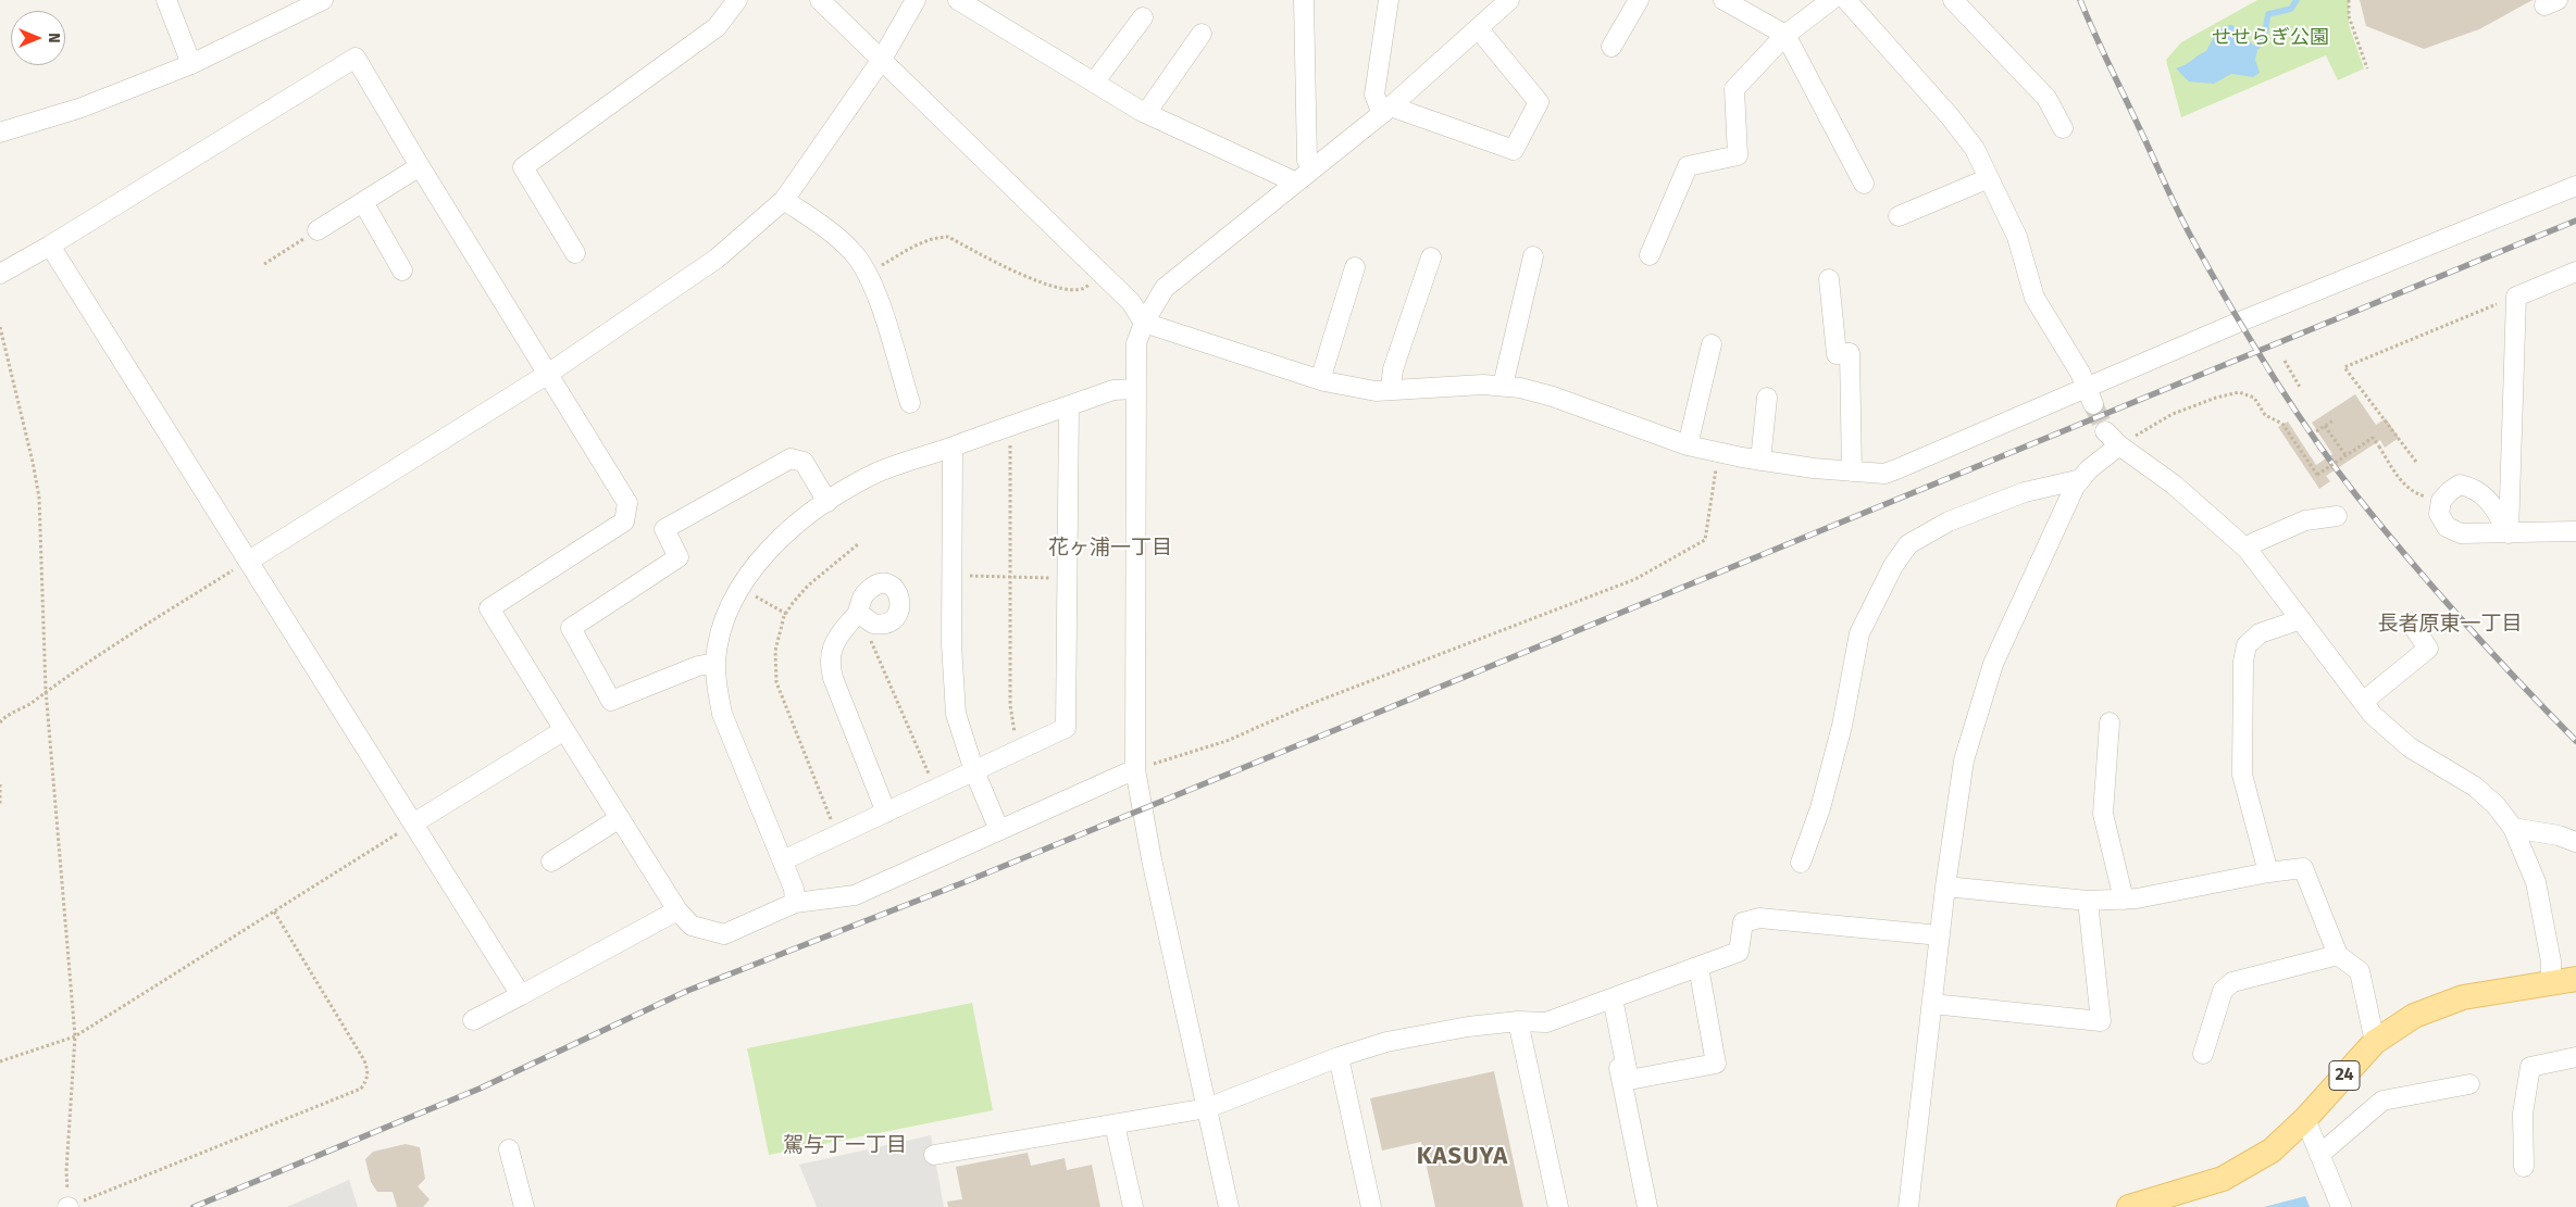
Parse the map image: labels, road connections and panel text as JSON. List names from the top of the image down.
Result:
{
  "streets": {
    "main road": ["24"]
  },
  "districts": [
    "花ヶ浦一丁目",
    "長者原東一丁目",
    "駕与丁一丁目",
    "KASUYA"
  ],
  "parks": ["せせらぎ公園"],
  "north": "right"
}
